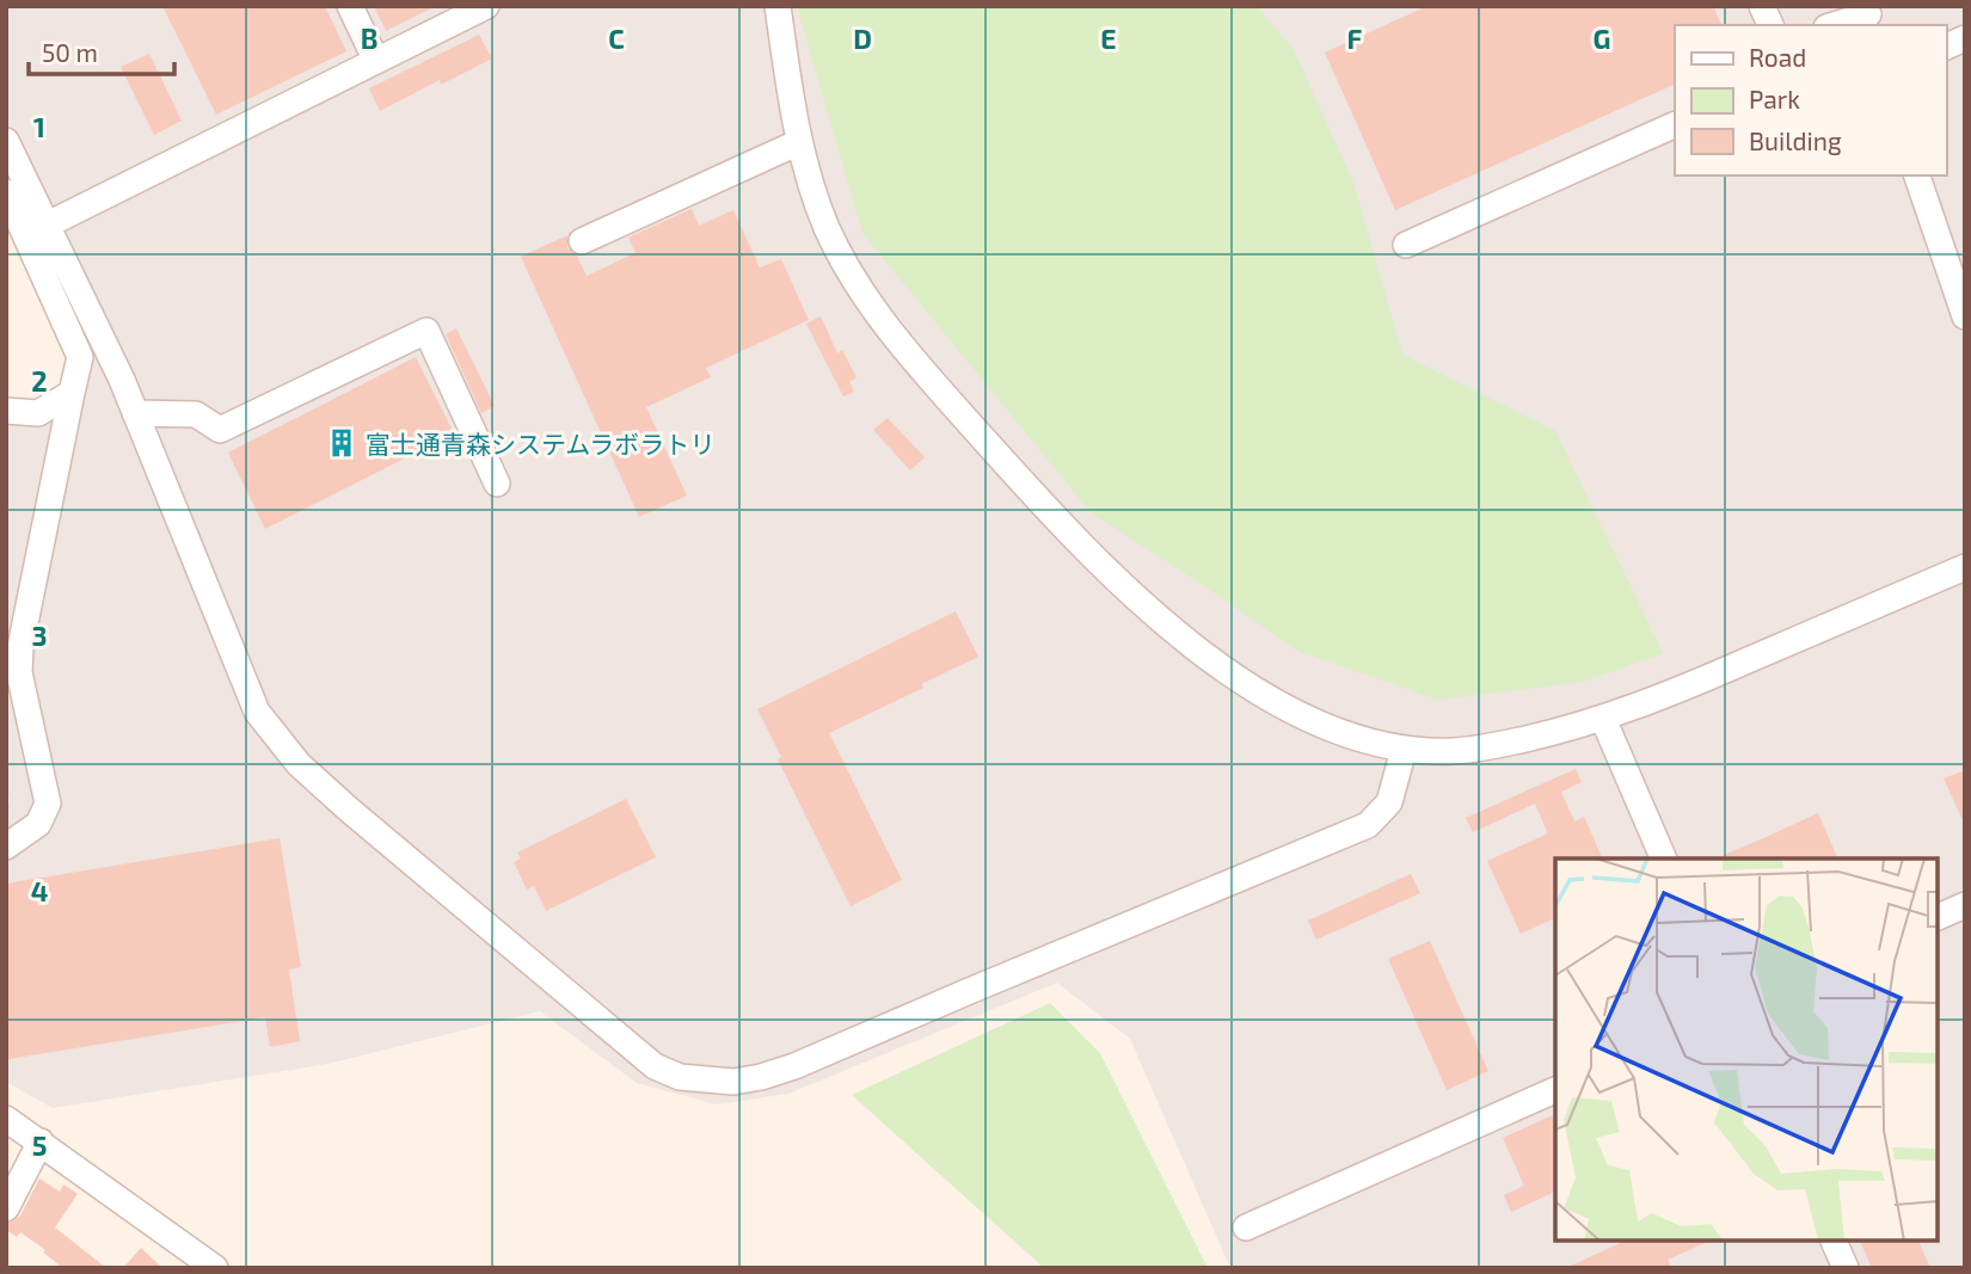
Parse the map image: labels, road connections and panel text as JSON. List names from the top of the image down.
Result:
{
  "places": {
    "building": ["富士通青森システムラボラトリ"]
  },
  "legend": ["Road", "Park", "Building"],
  "scale_bar": "50 m",
  "grid": {
    "columns": [
      "B",
      "C",
      "D",
      "E",
      "F",
      "G"
    ],
    "rows": [
      "1",
      "2",
      "3",
      "4",
      "5"
    ]
  }
}
